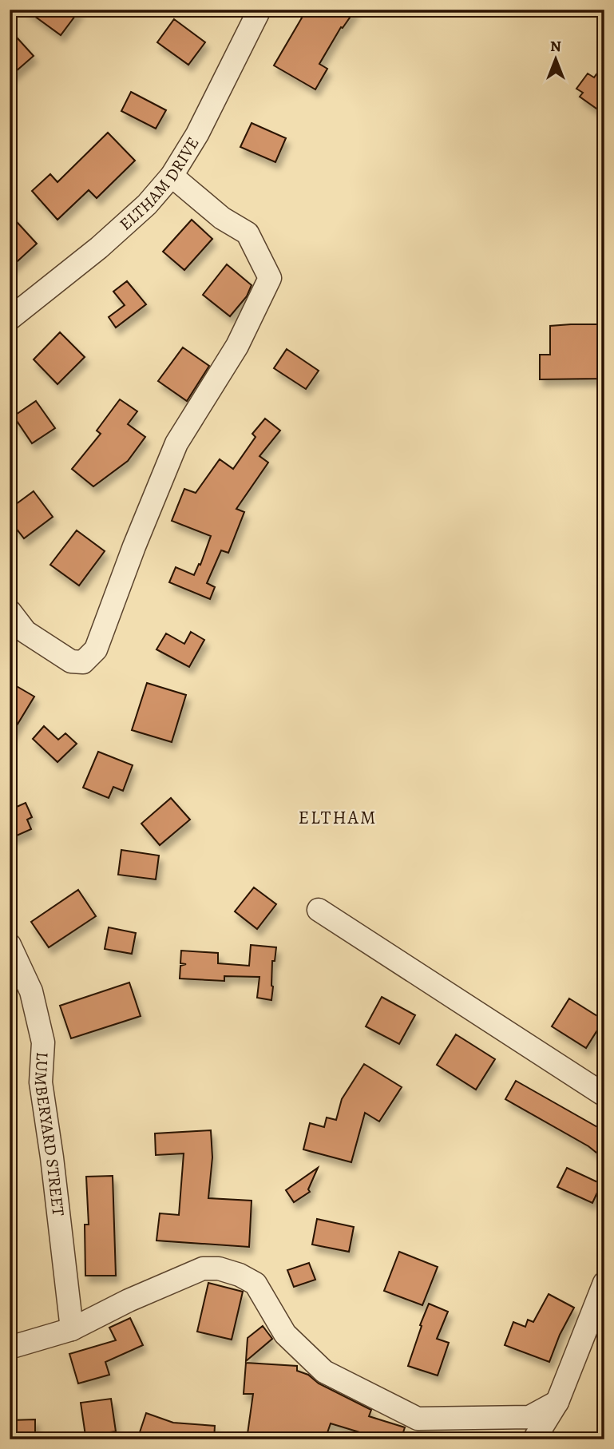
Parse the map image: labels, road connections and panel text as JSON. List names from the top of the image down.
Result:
{
  "streets": {
    "street": ["ELTHAM DRIVE", "LUMBERYARD STREET"]
  },
  "districts": ["ELTHAM"],
  "north": "top"
}
